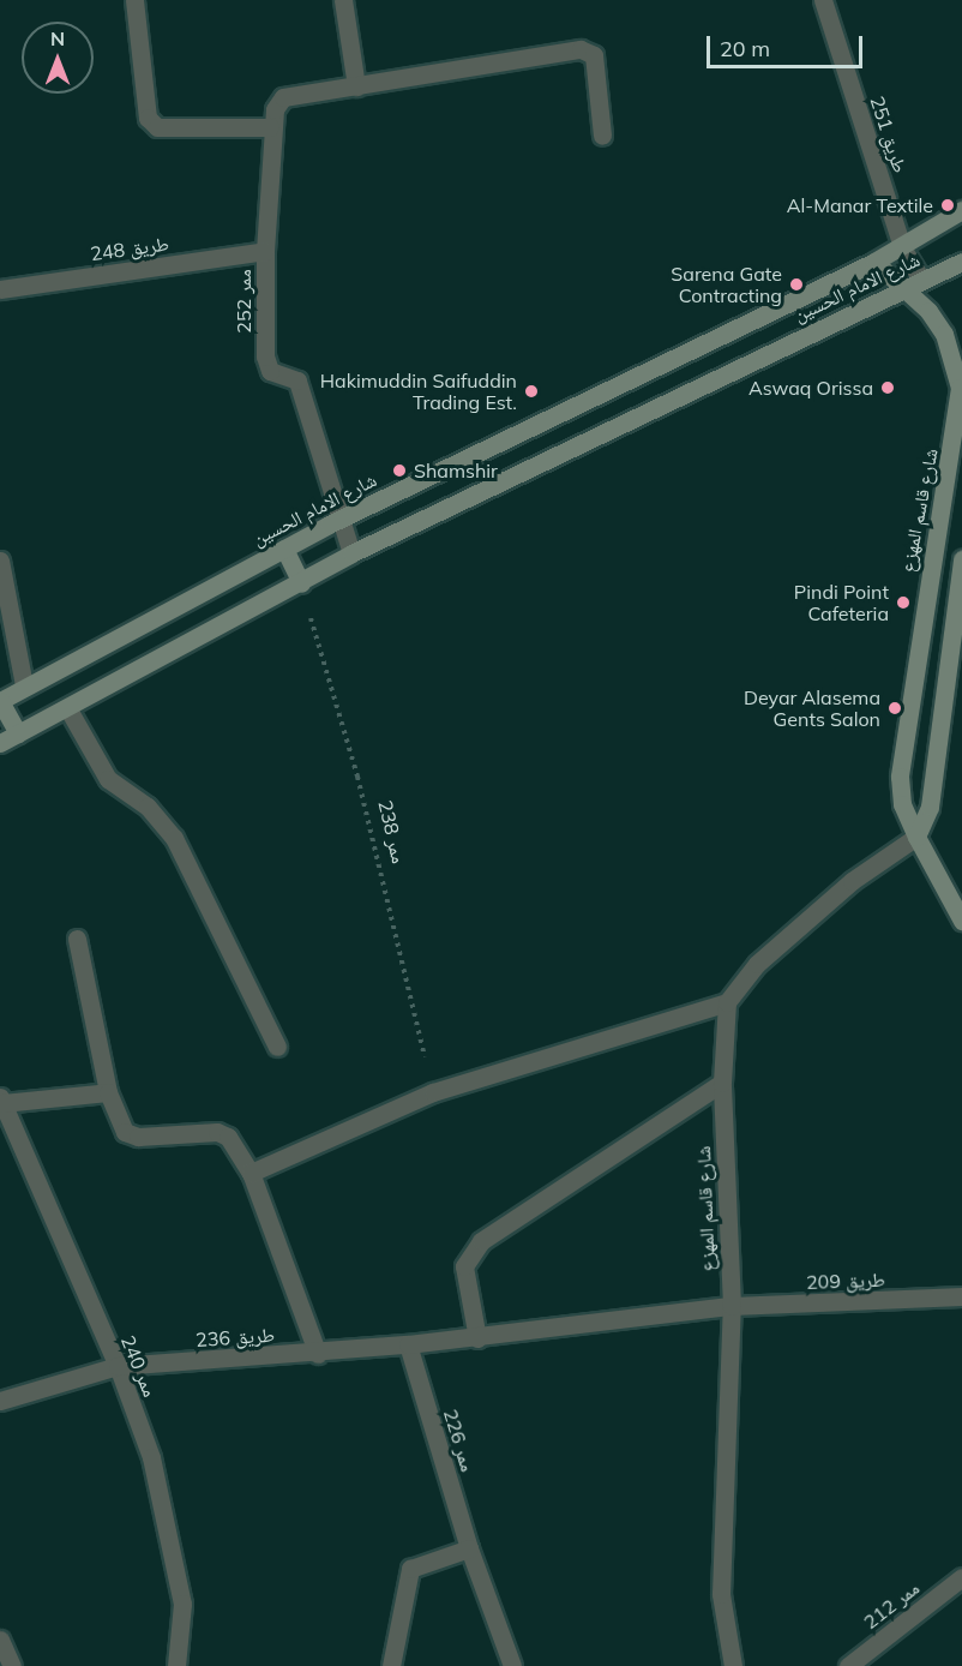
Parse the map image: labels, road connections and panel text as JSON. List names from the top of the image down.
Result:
{
  "streets": {
    "street": [
      "طريق 251",
      "طريق 248",
      "شارع الامام الحسين",
      "ممر 252",
      "شارع قاسم المهزع",
      "طريق 209",
      "طريق 236",
      "ممر 240",
      "ممر 226",
      "ممر 212"
    ],
    "path": ["ممر 238"]
  },
  "crossings": [
    ["طريق 251", "شارع الامام الحسين"],
    ["طريق 248", "ممر 252"],
    ["شارع الامام الحسين", "ممر 252"],
    ["شارع الامام الحسين", "شارع قاسم المهزع"],
    ["شارع الامام الحسين", "ممر 238"],
    ["شارع قاسم المهزع", "طريق 209"],
    ["شارع قاسم المهزع", "طريق 236"],
    ["طريق 209", "طريق 236"],
    ["طريق 236", "ممر 240"],
    ["طريق 236", "ممر 226"]
  ],
  "places": [
    "Al-Manar Textile",
    "Sarena Gate Contracting",
    "Aswaq Orissa",
    "Hakimuddin Saifuddin Trading Est.",
    "Shamshir",
    "Pindi Point Cafeteria",
    "Deyar Alasema Gents Salon"
  ],
  "scale_bar": "20 m",
  "north": "top"
}
